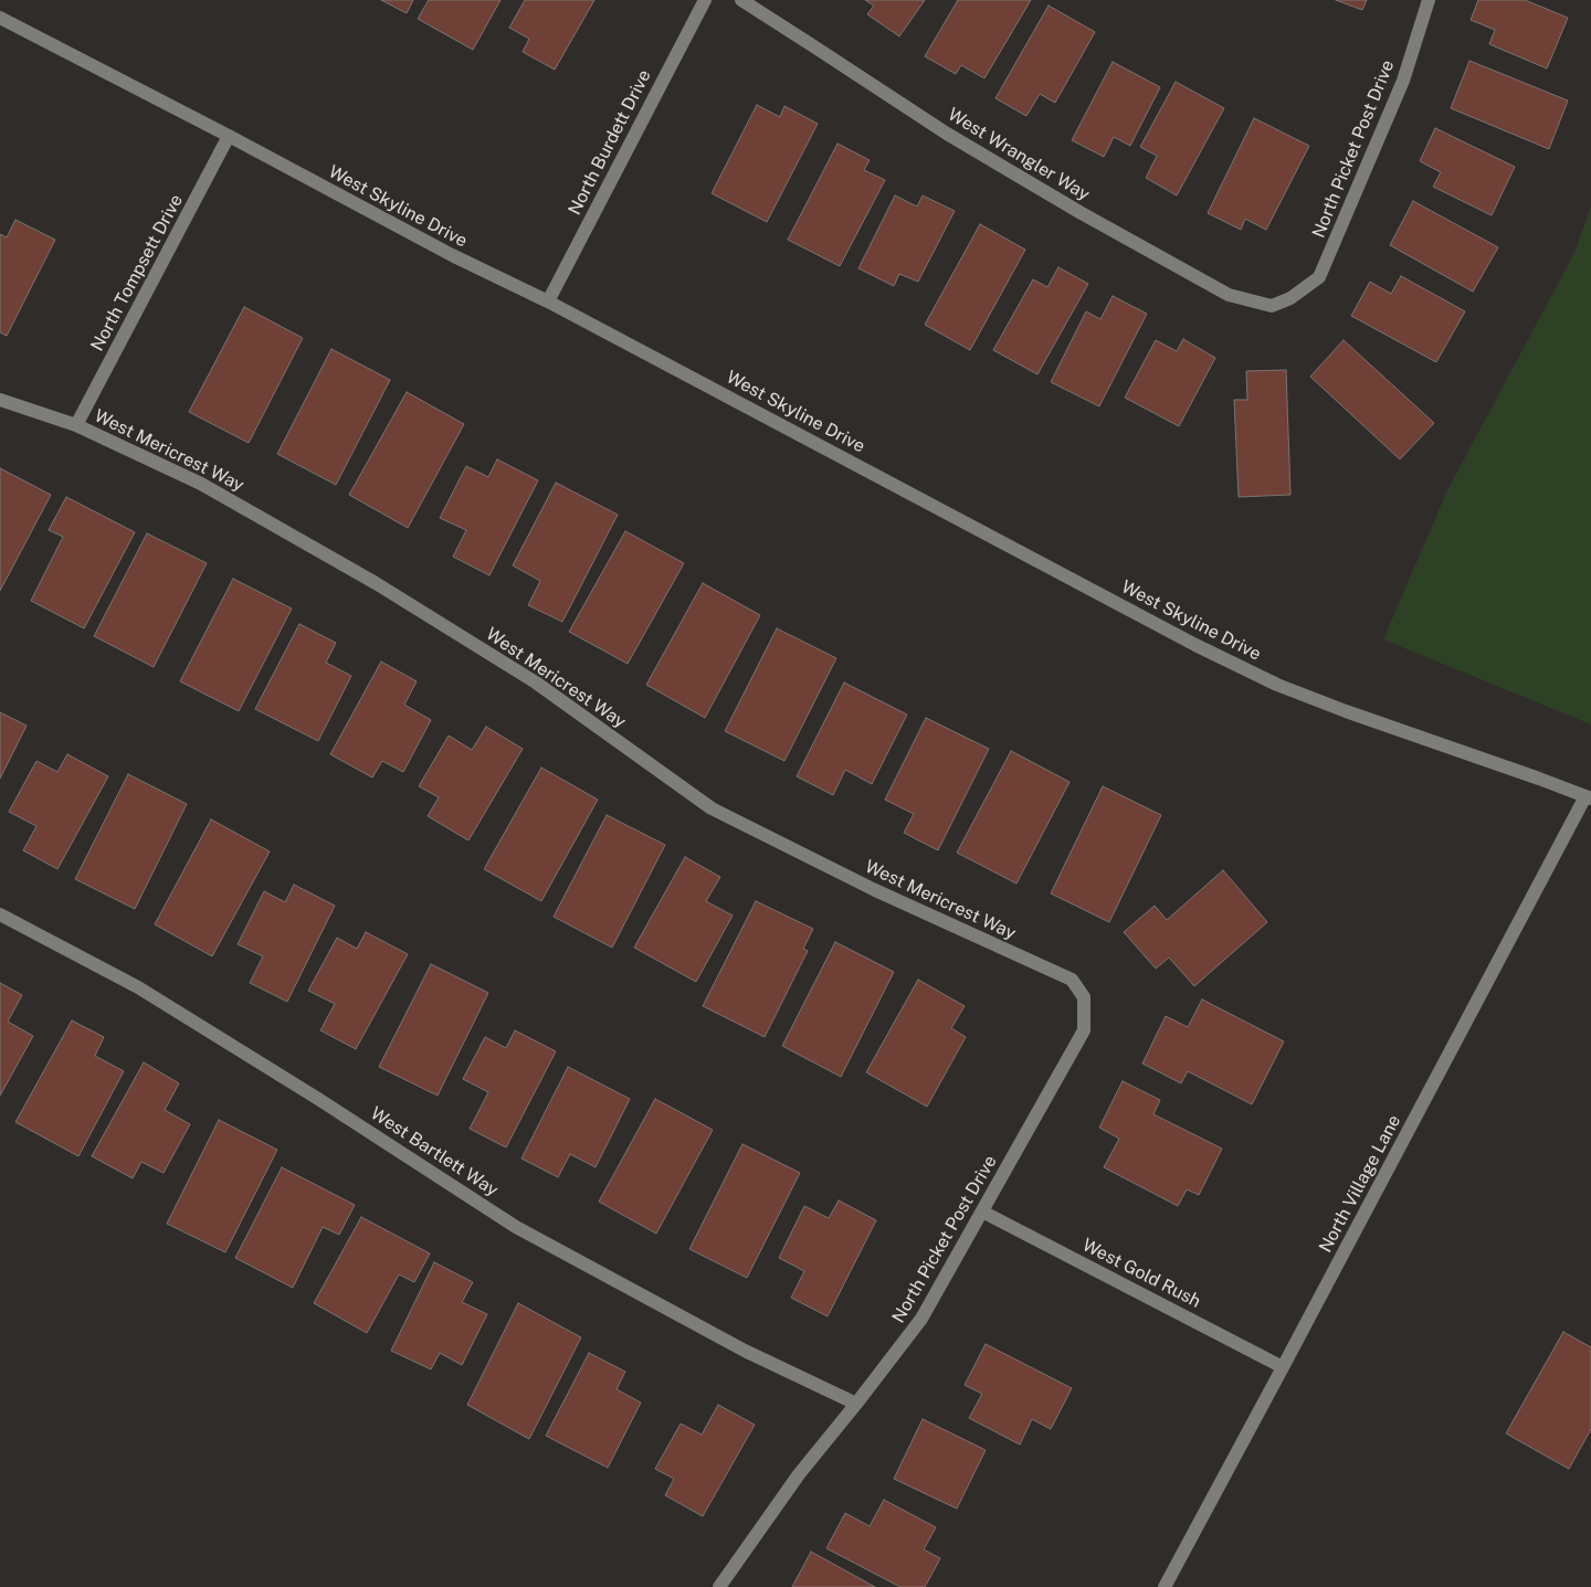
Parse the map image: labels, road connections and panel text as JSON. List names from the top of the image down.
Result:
{
  "streets": {
    "street": [
      "North Burdett Drive",
      "North Picket Post Drive",
      "West Wrangler Way",
      "West Skyline Drive",
      "North Tompsett Drive",
      "West Mericrest Way",
      "West Bartlett Way",
      "North Village Lane",
      "West Gold Rush"
    ]
  },
  "crossings": [
    ["North Burdett Drive", "West Skyline Drive"],
    ["North Picket Post Drive", "West Wrangler Way"],
    ["North Picket Post Drive", "West Mericrest Way"],
    ["North Picket Post Drive", "West Bartlett Way"],
    ["North Picket Post Drive", "West Gold Rush"],
    ["West Skyline Drive", "North Tompsett Drive"],
    ["West Skyline Drive", "North Village Lane"],
    ["North Tompsett Drive", "West Mericrest Way"],
    ["North Village Lane", "West Gold Rush"]
  ]
}
